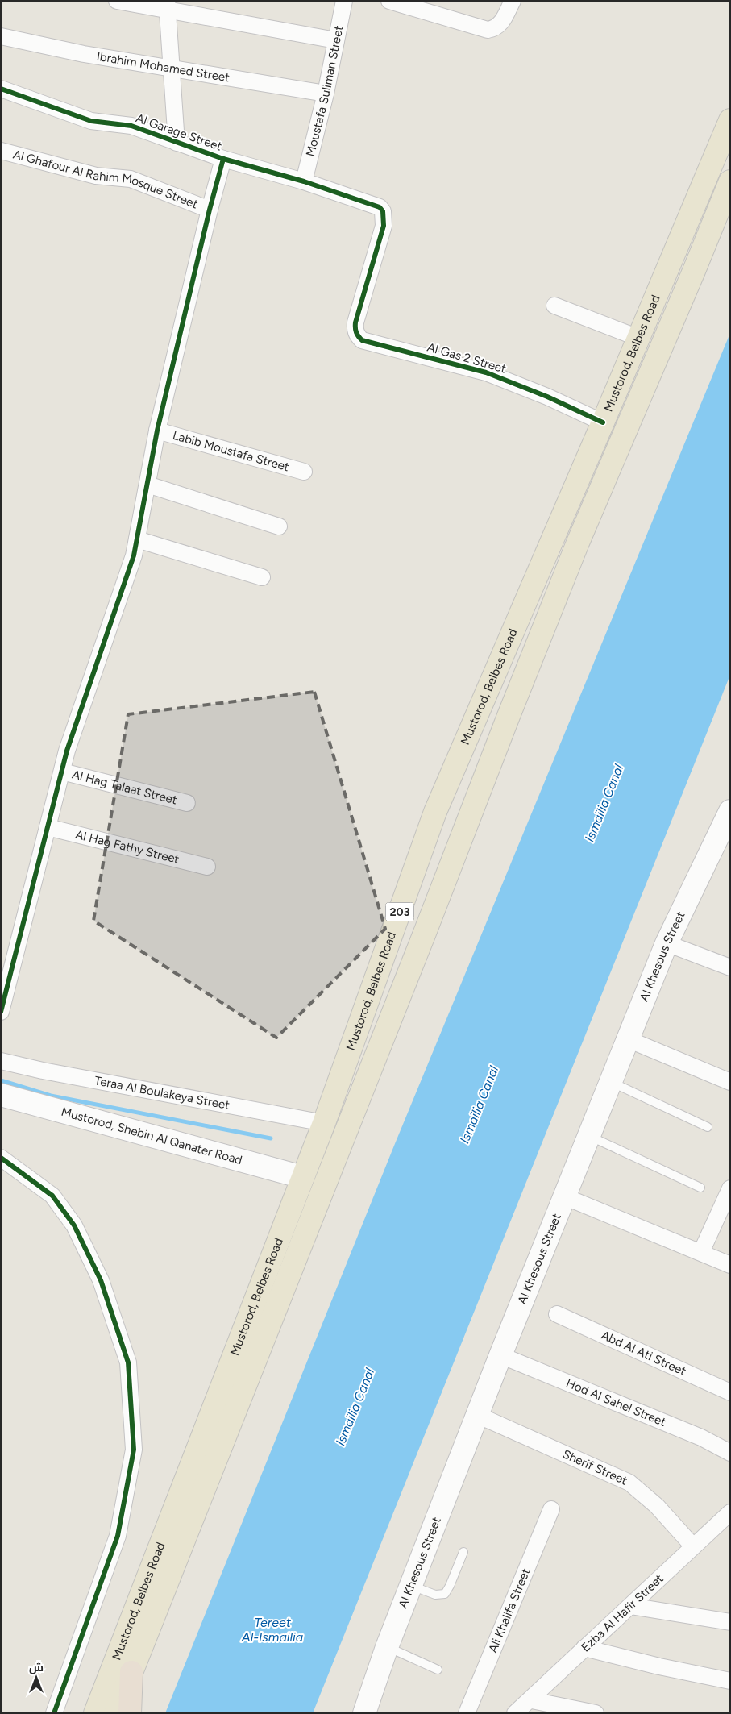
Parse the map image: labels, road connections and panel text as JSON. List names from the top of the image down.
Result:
{
  "streets": {
    "main road": [
      "Mustorod, Belbes Road",
      "203",
      "Al Khesous Street",
      "Mustorod, Shebin Al Qanater Road"
    ],
    "street": [
      "Ibrahim Mohamed Street",
      "Moustafa Suliman Street",
      "Al Garage Street",
      "Al Ghafour Al Rahim Mosque Street",
      "Al Gas 2 Street",
      "Labib Moustafa Street",
      "Al Hag Talaat Street",
      "Al Hag Fathy Street",
      "Teraa Al Boulakeya Street",
      "Abd Al Ati Street",
      "Hod Al Sahel Street",
      "Sherif Street",
      "Ali Khalifa Street",
      "Ezba Al Hafir Street"
    ]
  },
  "crossings": [
    ["Ibrahim Mohamed Street", "Moustafa Suliman Street"],
    ["Moustafa Suliman Street", "Al Garage Street"],
    ["Al Garage Street", "Al Gas 2 Street"],
    ["Mustorod, Belbes Road", "Al Gas 2 Street"],
    ["Mustorod, Belbes Road", "Teraa Al Boulakeya Street"],
    ["Mustorod, Belbes Road", "Mustorod, Shebin Al Qanater Road"],
    ["Al Khesous Street", "Hod Al Sahel Street"],
    ["Al Khesous Street", "Sherif Street"],
    ["Sherif Street", "Ezba Al Hafir Street"]
  ],
  "water": ["Ismaïlia Canal", "Tereet Al-Ismailia"],
  "north": "top"
}
